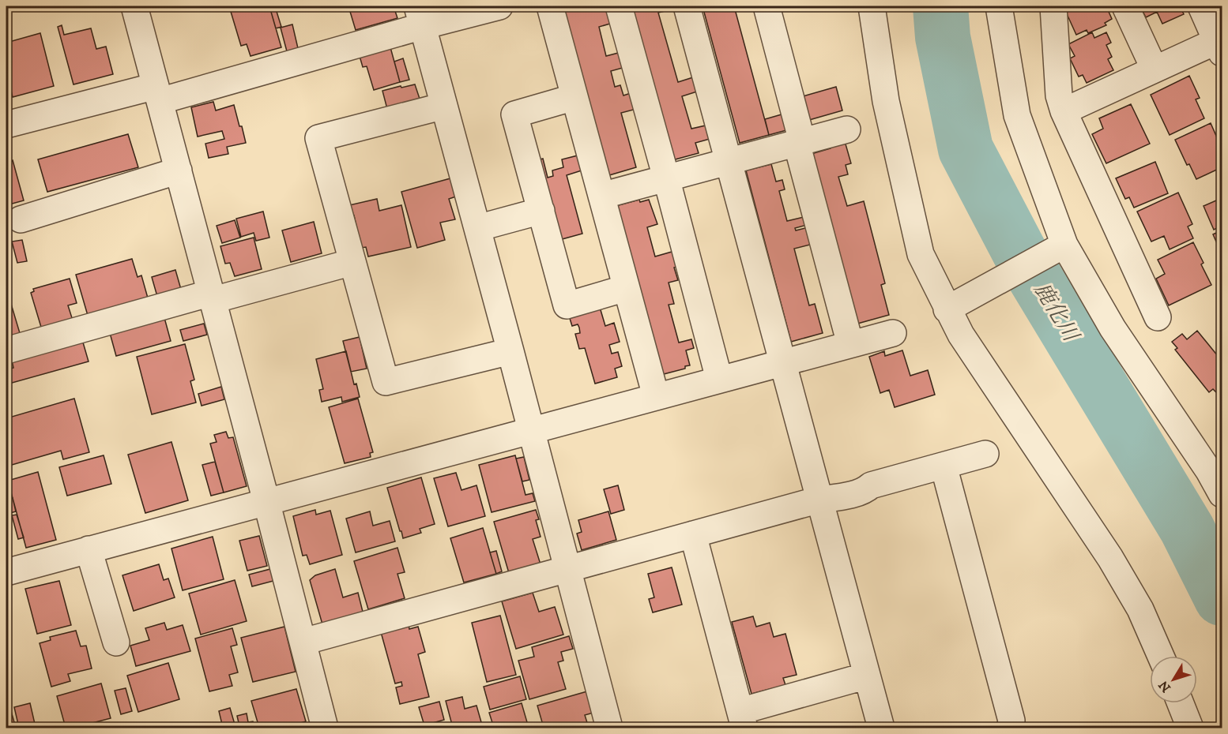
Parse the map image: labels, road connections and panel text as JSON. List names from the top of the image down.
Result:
{
  "water": ["鹿化川"],
  "north": "bottom left"
}
